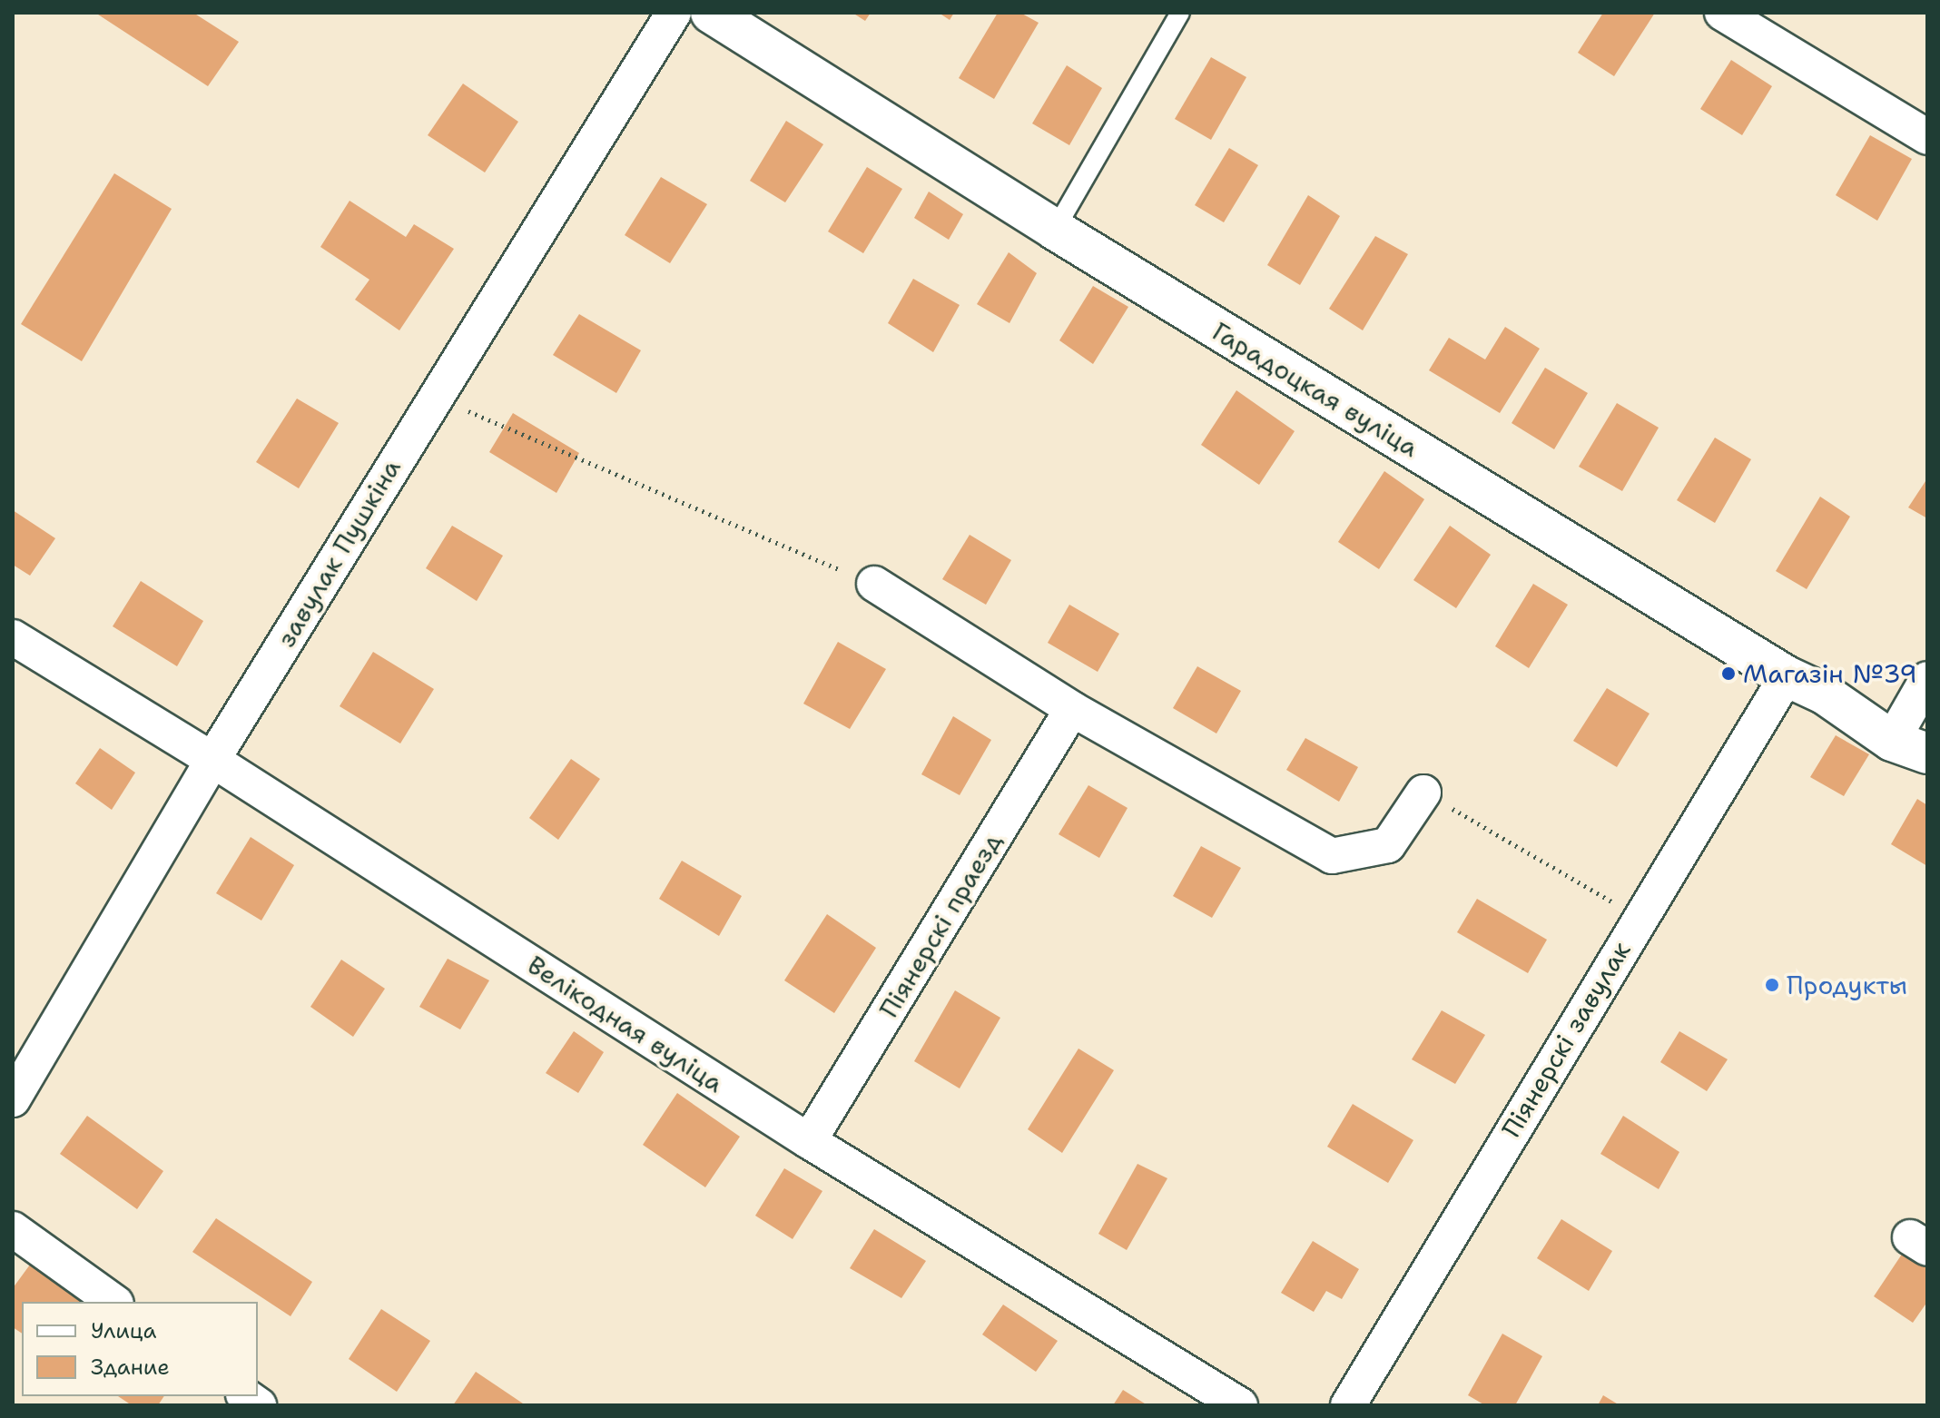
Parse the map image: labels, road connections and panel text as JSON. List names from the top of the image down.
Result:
{
  "streets": {
    "street": [
      "Гарадоцкая вуліца",
      "завулак Пушкіна",
      "Піянерскі праезд",
      "Велікодная вуліца",
      "Піянерскі завулак"
    ]
  },
  "crossings": [
    ["Гарадоцкая вуліца", "Піянерскі завулак"],
    ["завулак Пушкіна", "Велікодная вуліца"],
    ["Піянерскі праезд", "Велікодная вуліца"]
  ],
  "places": ["Магазін №39", "Продукты"],
  "legend": ["Улица", "Здание"]
}
